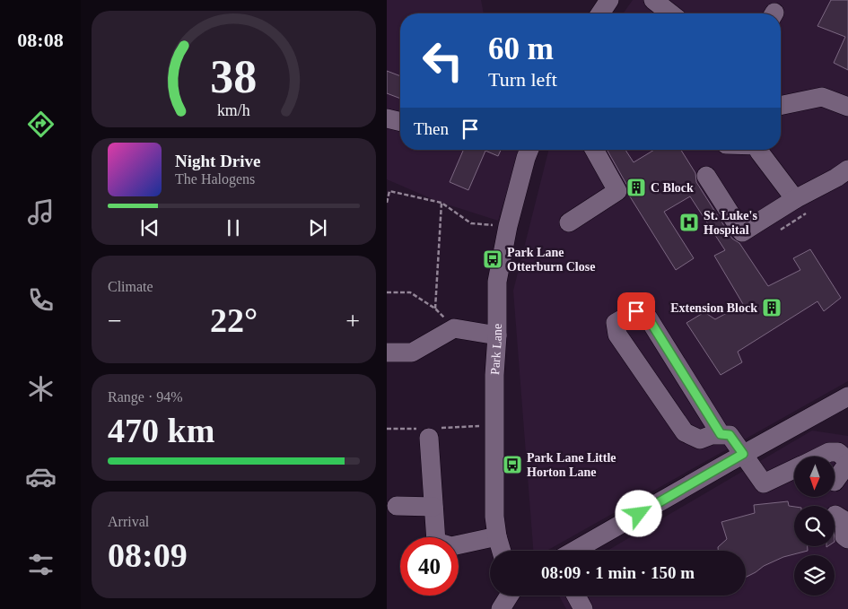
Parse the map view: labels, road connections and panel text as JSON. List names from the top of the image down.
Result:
{
  "streets": {
    "street": ["Park Lane"]
  },
  "places": {
    "building": ["C Block", "Extension Block"],
    "hospital": ["St. Luke's Hospital"],
    "bus stop": ["Park Lane Otterburn Close", "Park Lane Little Horton Lane"]
  },
  "north": "bottom",
  "page": {
    "tabs": "08:08",
    "turn": ["60 m", "Turn left"],
    "then": "Then",
    "song": ["Night Drive", "The Halogens"],
    "tile": [
      "Climate",
      ["Range · 94%", "470 km"],
      ["Arrival", "08:09"]
    ],
    "heat": ["−", "22°", "+"],
    "limit": "40",
    "trip": "08:09 · 1 min · 150 m",
    "gauge": ["38", "km/h"]
  }
}
